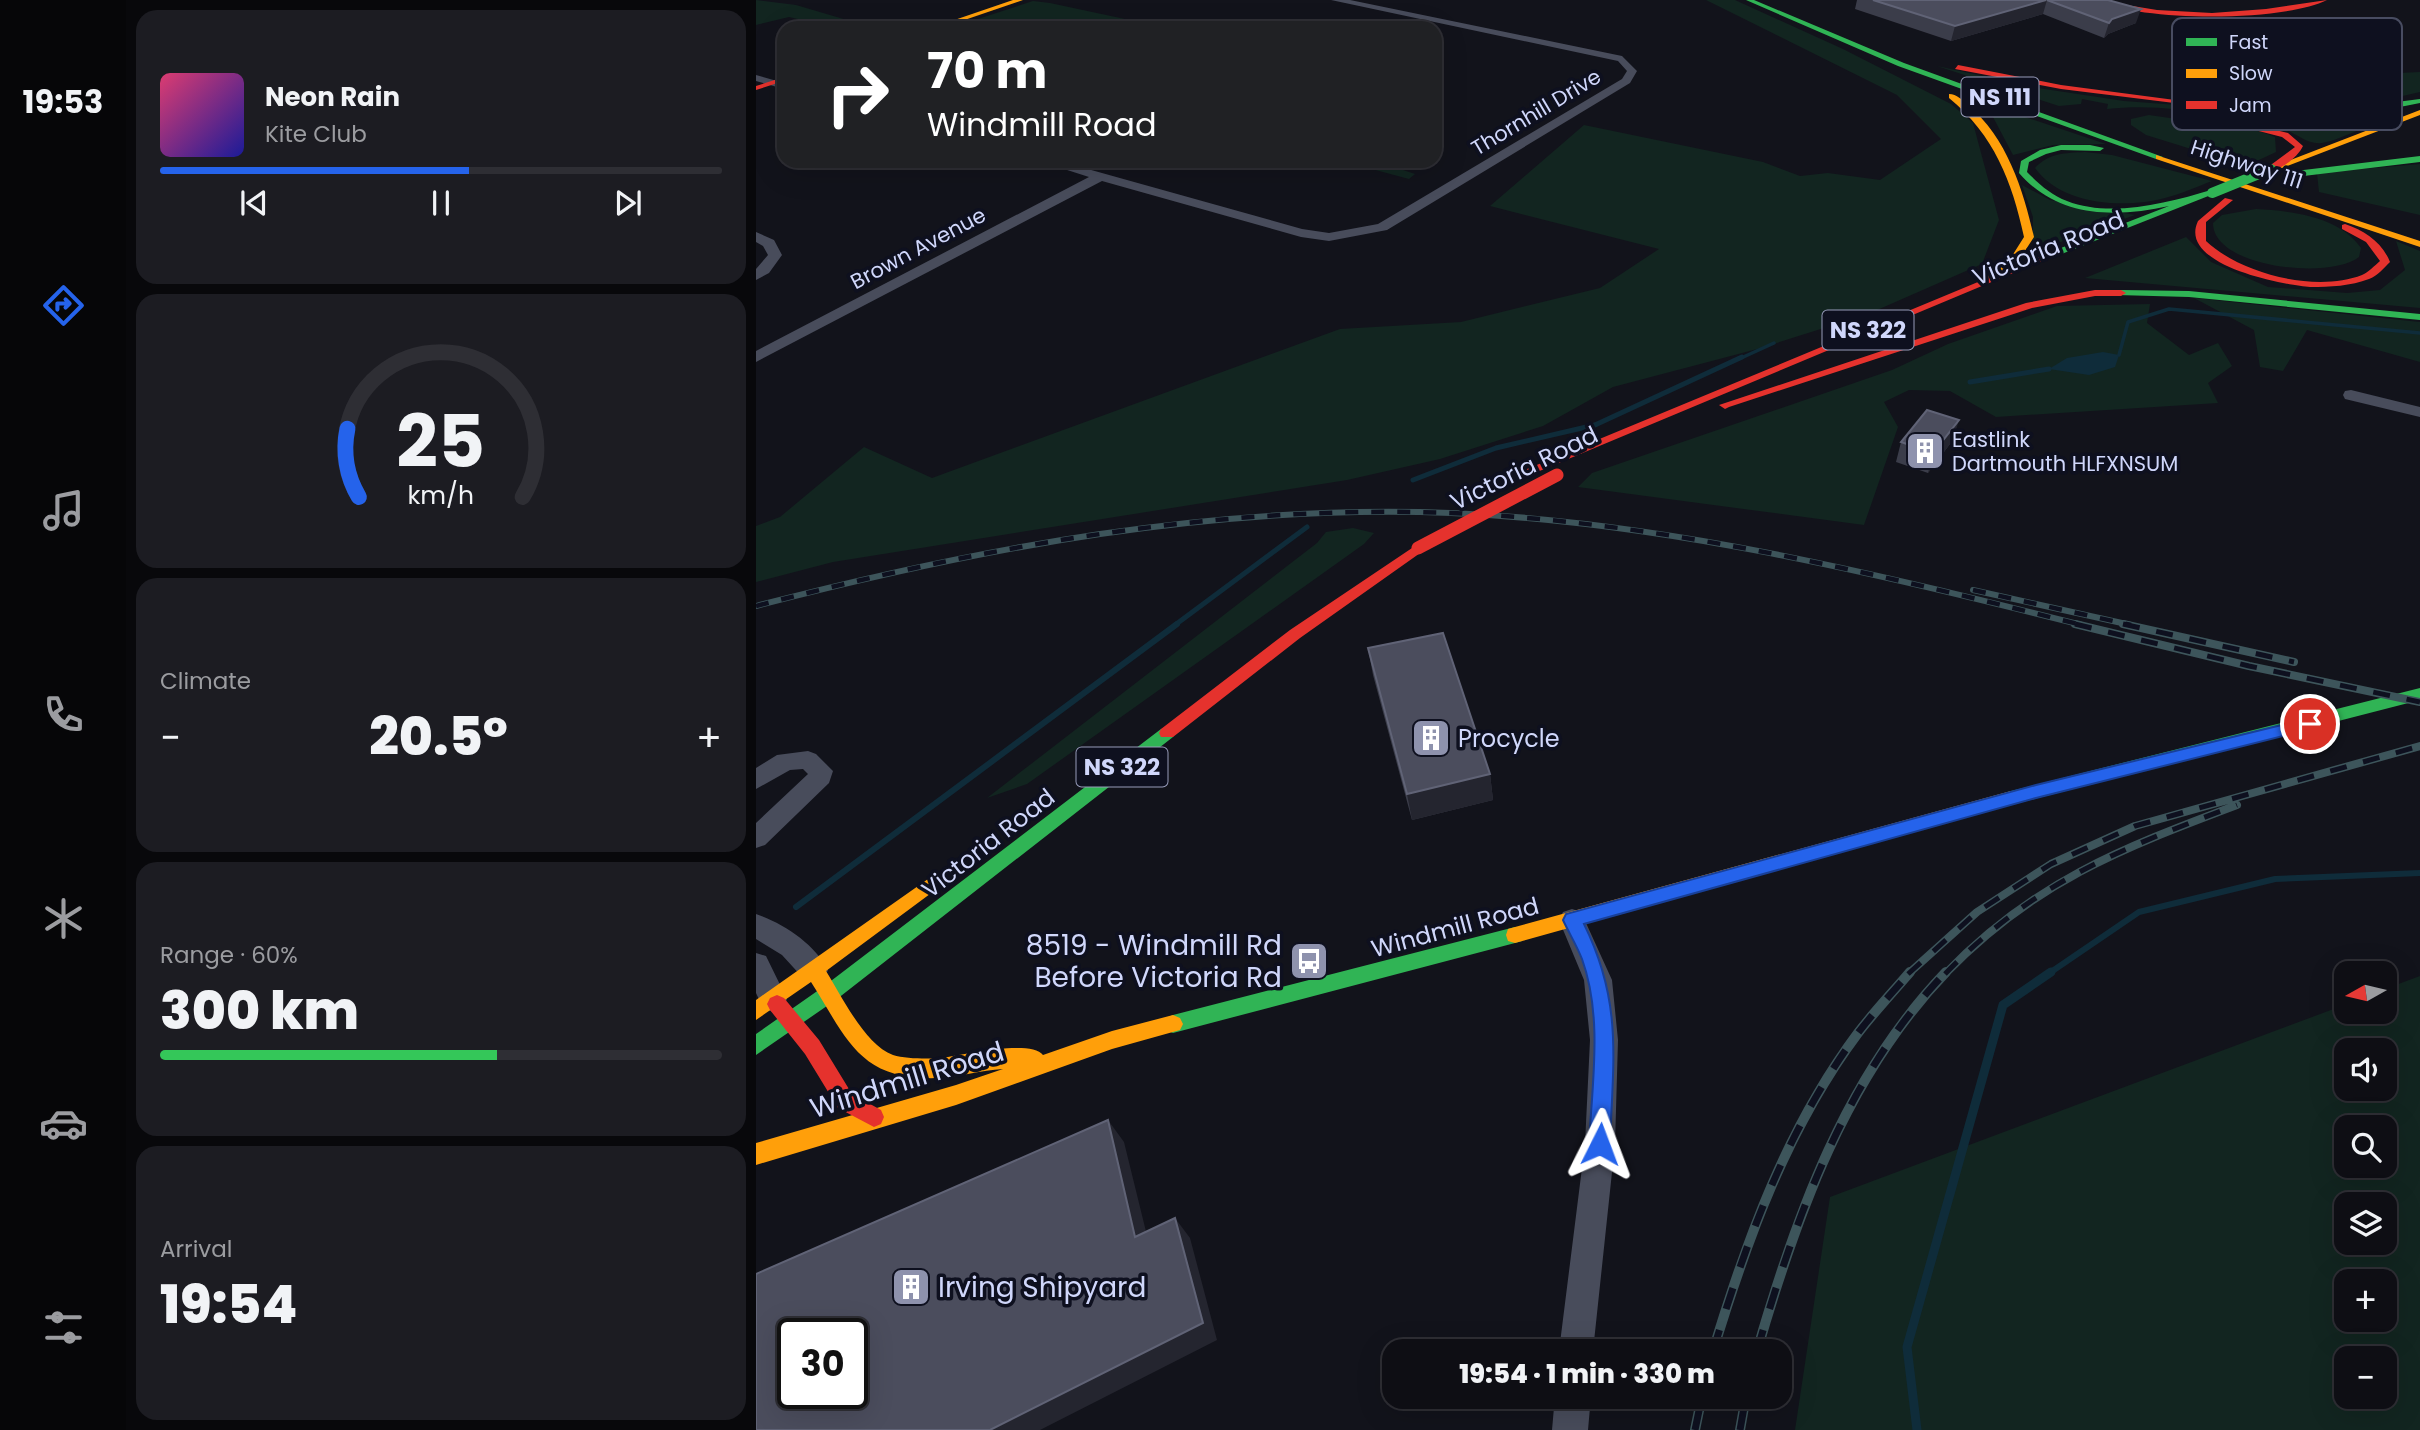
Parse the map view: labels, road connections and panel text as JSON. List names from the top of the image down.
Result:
{
  "streets": {
    "main road": [
      "NS 111",
      "Highway 111",
      "Victoria Road",
      "NS 322",
      "Windmill Road"
    ],
    "street": ["Thornhill Drive", "Brown Avenue"]
  },
  "crossings": [
    ["Thornhill Drive", "Brown Avenue"],
    ["Highway 111", "Victoria Road"],
    ["Victoria Road", "Windmill Road"]
  ],
  "places": {
    "building": ["Eastlink Dartmouth HLFXNSUM", "Procycle", "Irving Shipyard"],
    "bus stop": ["8519 - Windmill Rd Before Victoria Rd"]
  },
  "legend": ["Fast", "Slow", "Jam"],
  "north": "left",
  "page": {
    "tabs": "19:53",
    "turn": ["70 m", "Windmill Road"],
    "song": ["Neon Rain", "Kite Club"],
    "tile": [
      "Climate",
      ["Range · 60%", "300 km"],
      ["Arrival", "19:54"]
    ],
    "heat": ["−", "20.5°", "+"],
    "map_buttons": ["+", "−"],
    "limit": "30",
    "trip": "19:54 · 1 min · 330 m",
    "gauge": ["25", "km/h"]
  }
}
